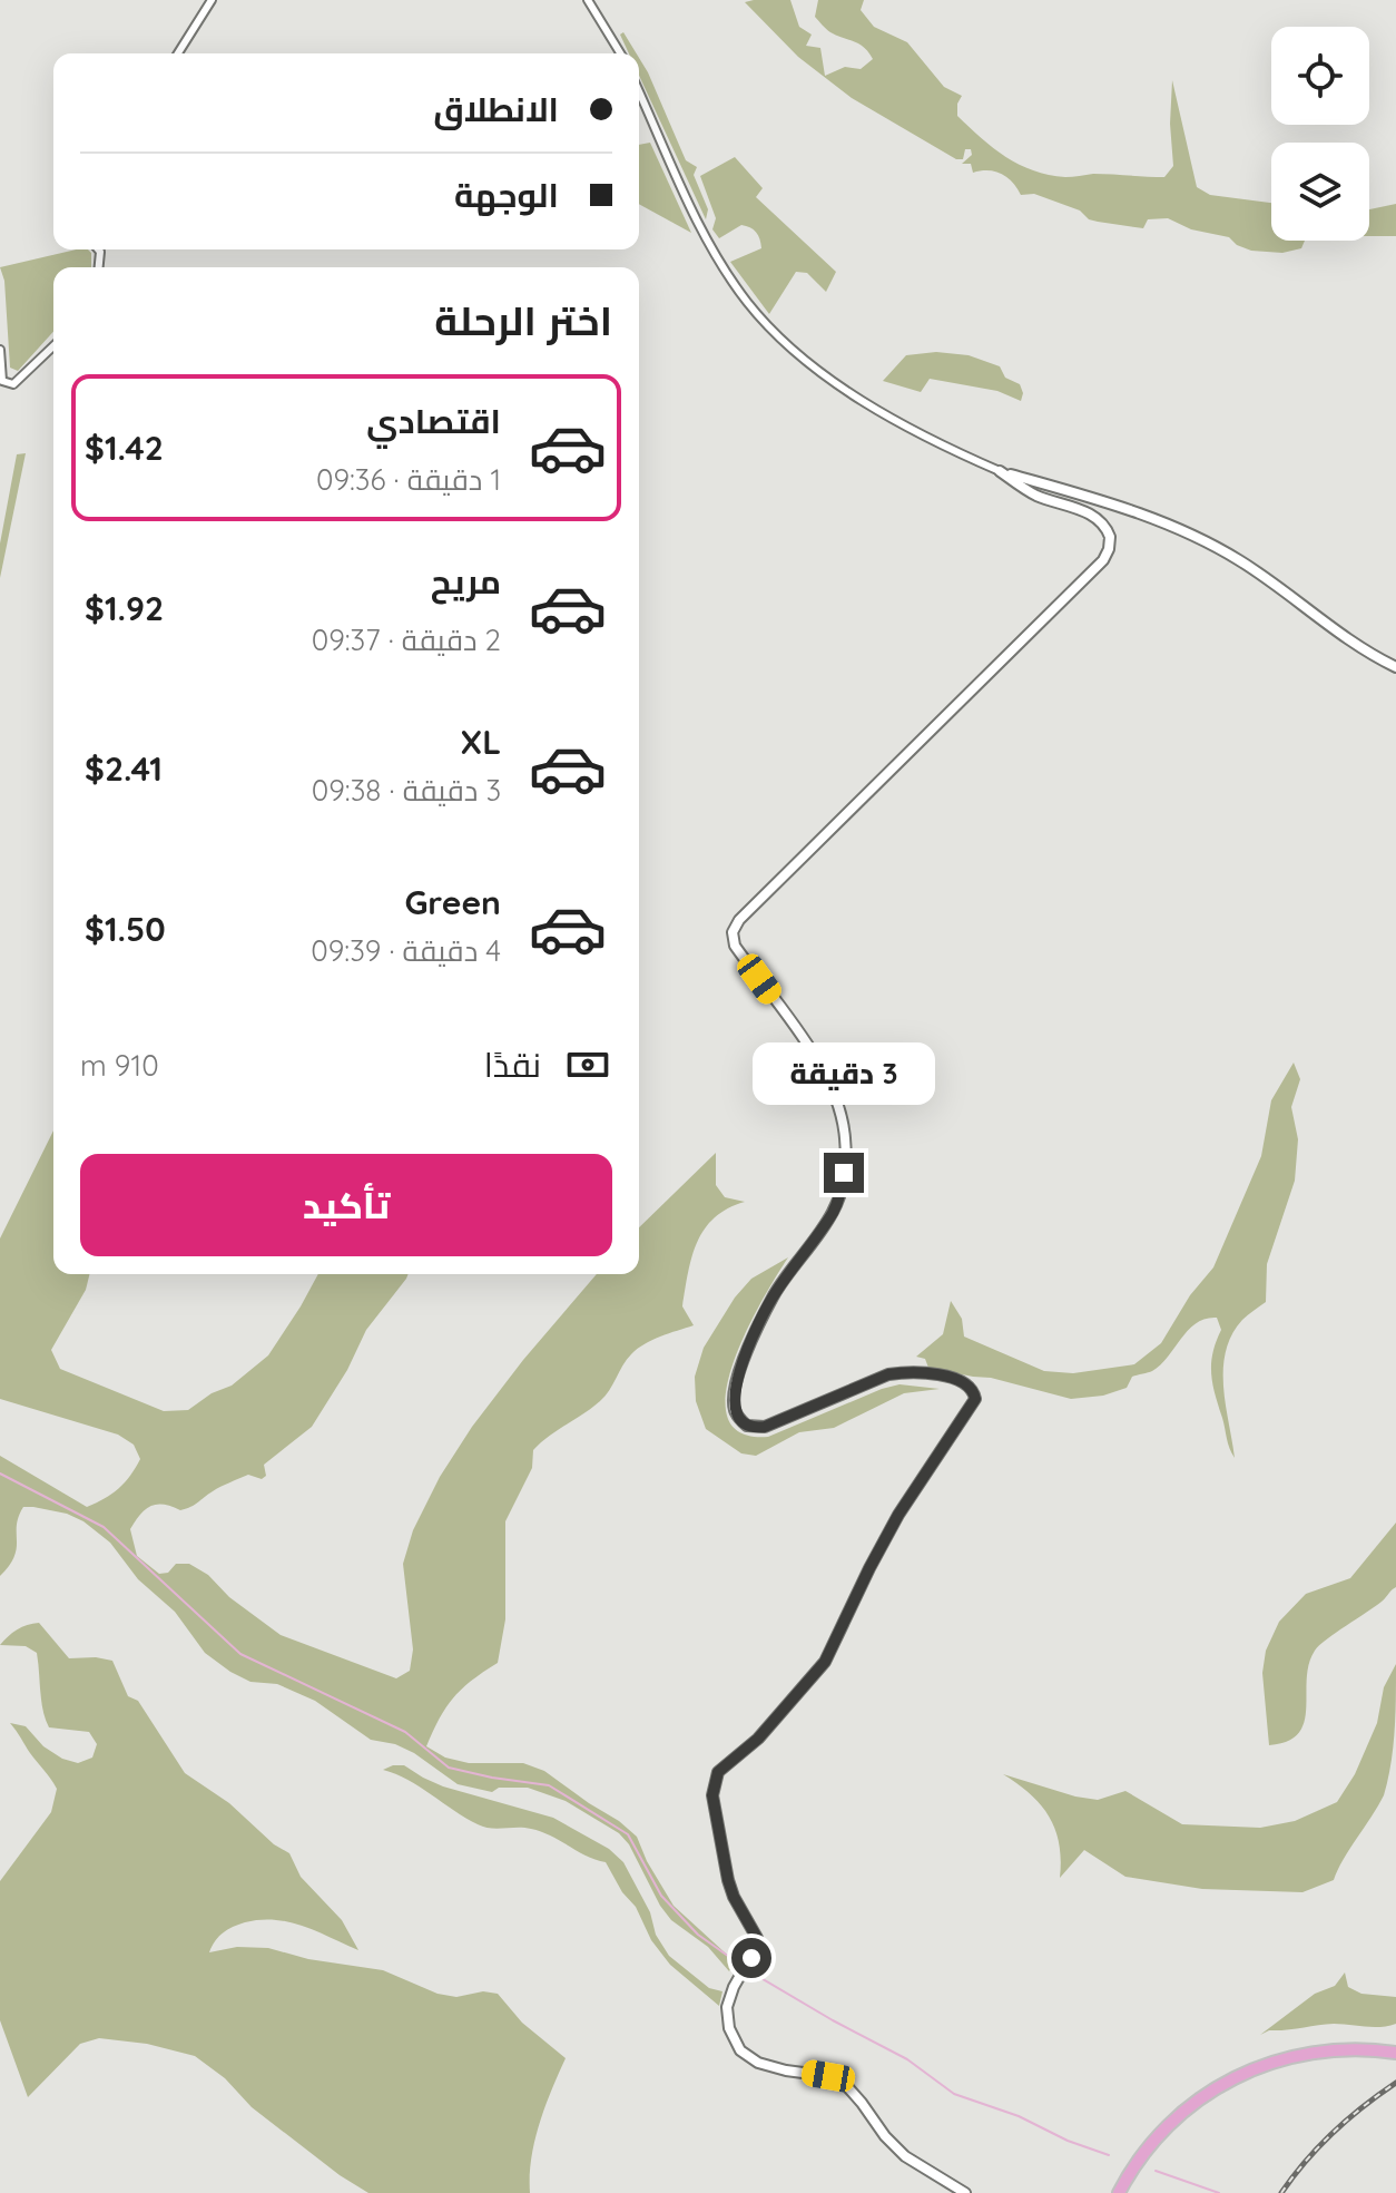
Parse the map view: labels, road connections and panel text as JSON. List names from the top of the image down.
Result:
{
  "page": {
    "banner": ["الانطلاق", "الوجهة"],
    "heading": "اختر الرحلة",
    "list": [
      {
        "name": "اقتصادي",
        "note": "1 دقيقة · 09:36",
        "value": "$1.42"
      },
      {
        "name": "مريح",
        "note": "2 دقيقة · 09:37",
        "value": "$1.92"
      },
      {
        "name": "XL",
        "note": "3 دقيقة · 09:38",
        "value": "$2.41"
      },
      {
        "name": "Green",
        "note": "4 دقيقة · 09:39",
        "value": "$1.50"
      }
    ],
    "pay": ["نقدًا", "910 m"],
    "bubble": "3 دقيقة",
    "buttons": "تأكيد"
  }
}
